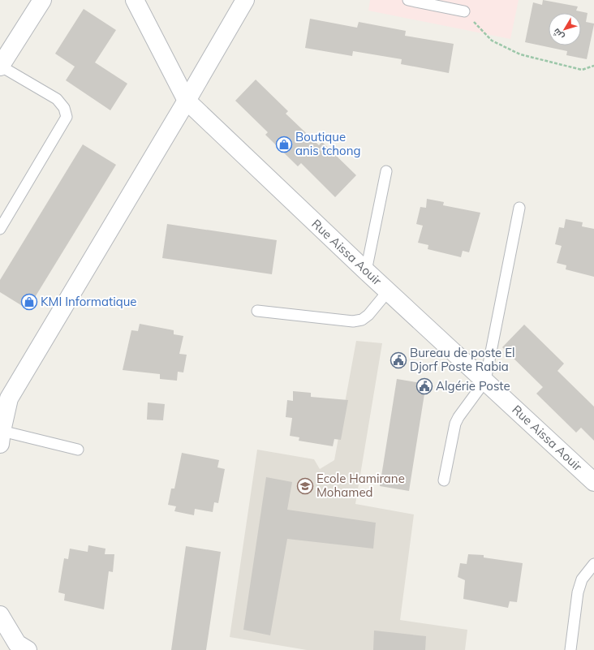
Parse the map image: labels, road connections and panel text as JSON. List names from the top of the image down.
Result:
{
  "streets": {
    "street": ["Rue Aissa Aouir"]
  },
  "places": {
    "shop": ["Boutique anis tchong", "KMI Informatique"],
    "public building": ["Bureau de poste El Djorf Poste Rabia", "Algérie Poste"],
    "school or university": ["Ecole Hamirane Mohamed"]
  },
  "north": "bottom left"
}
